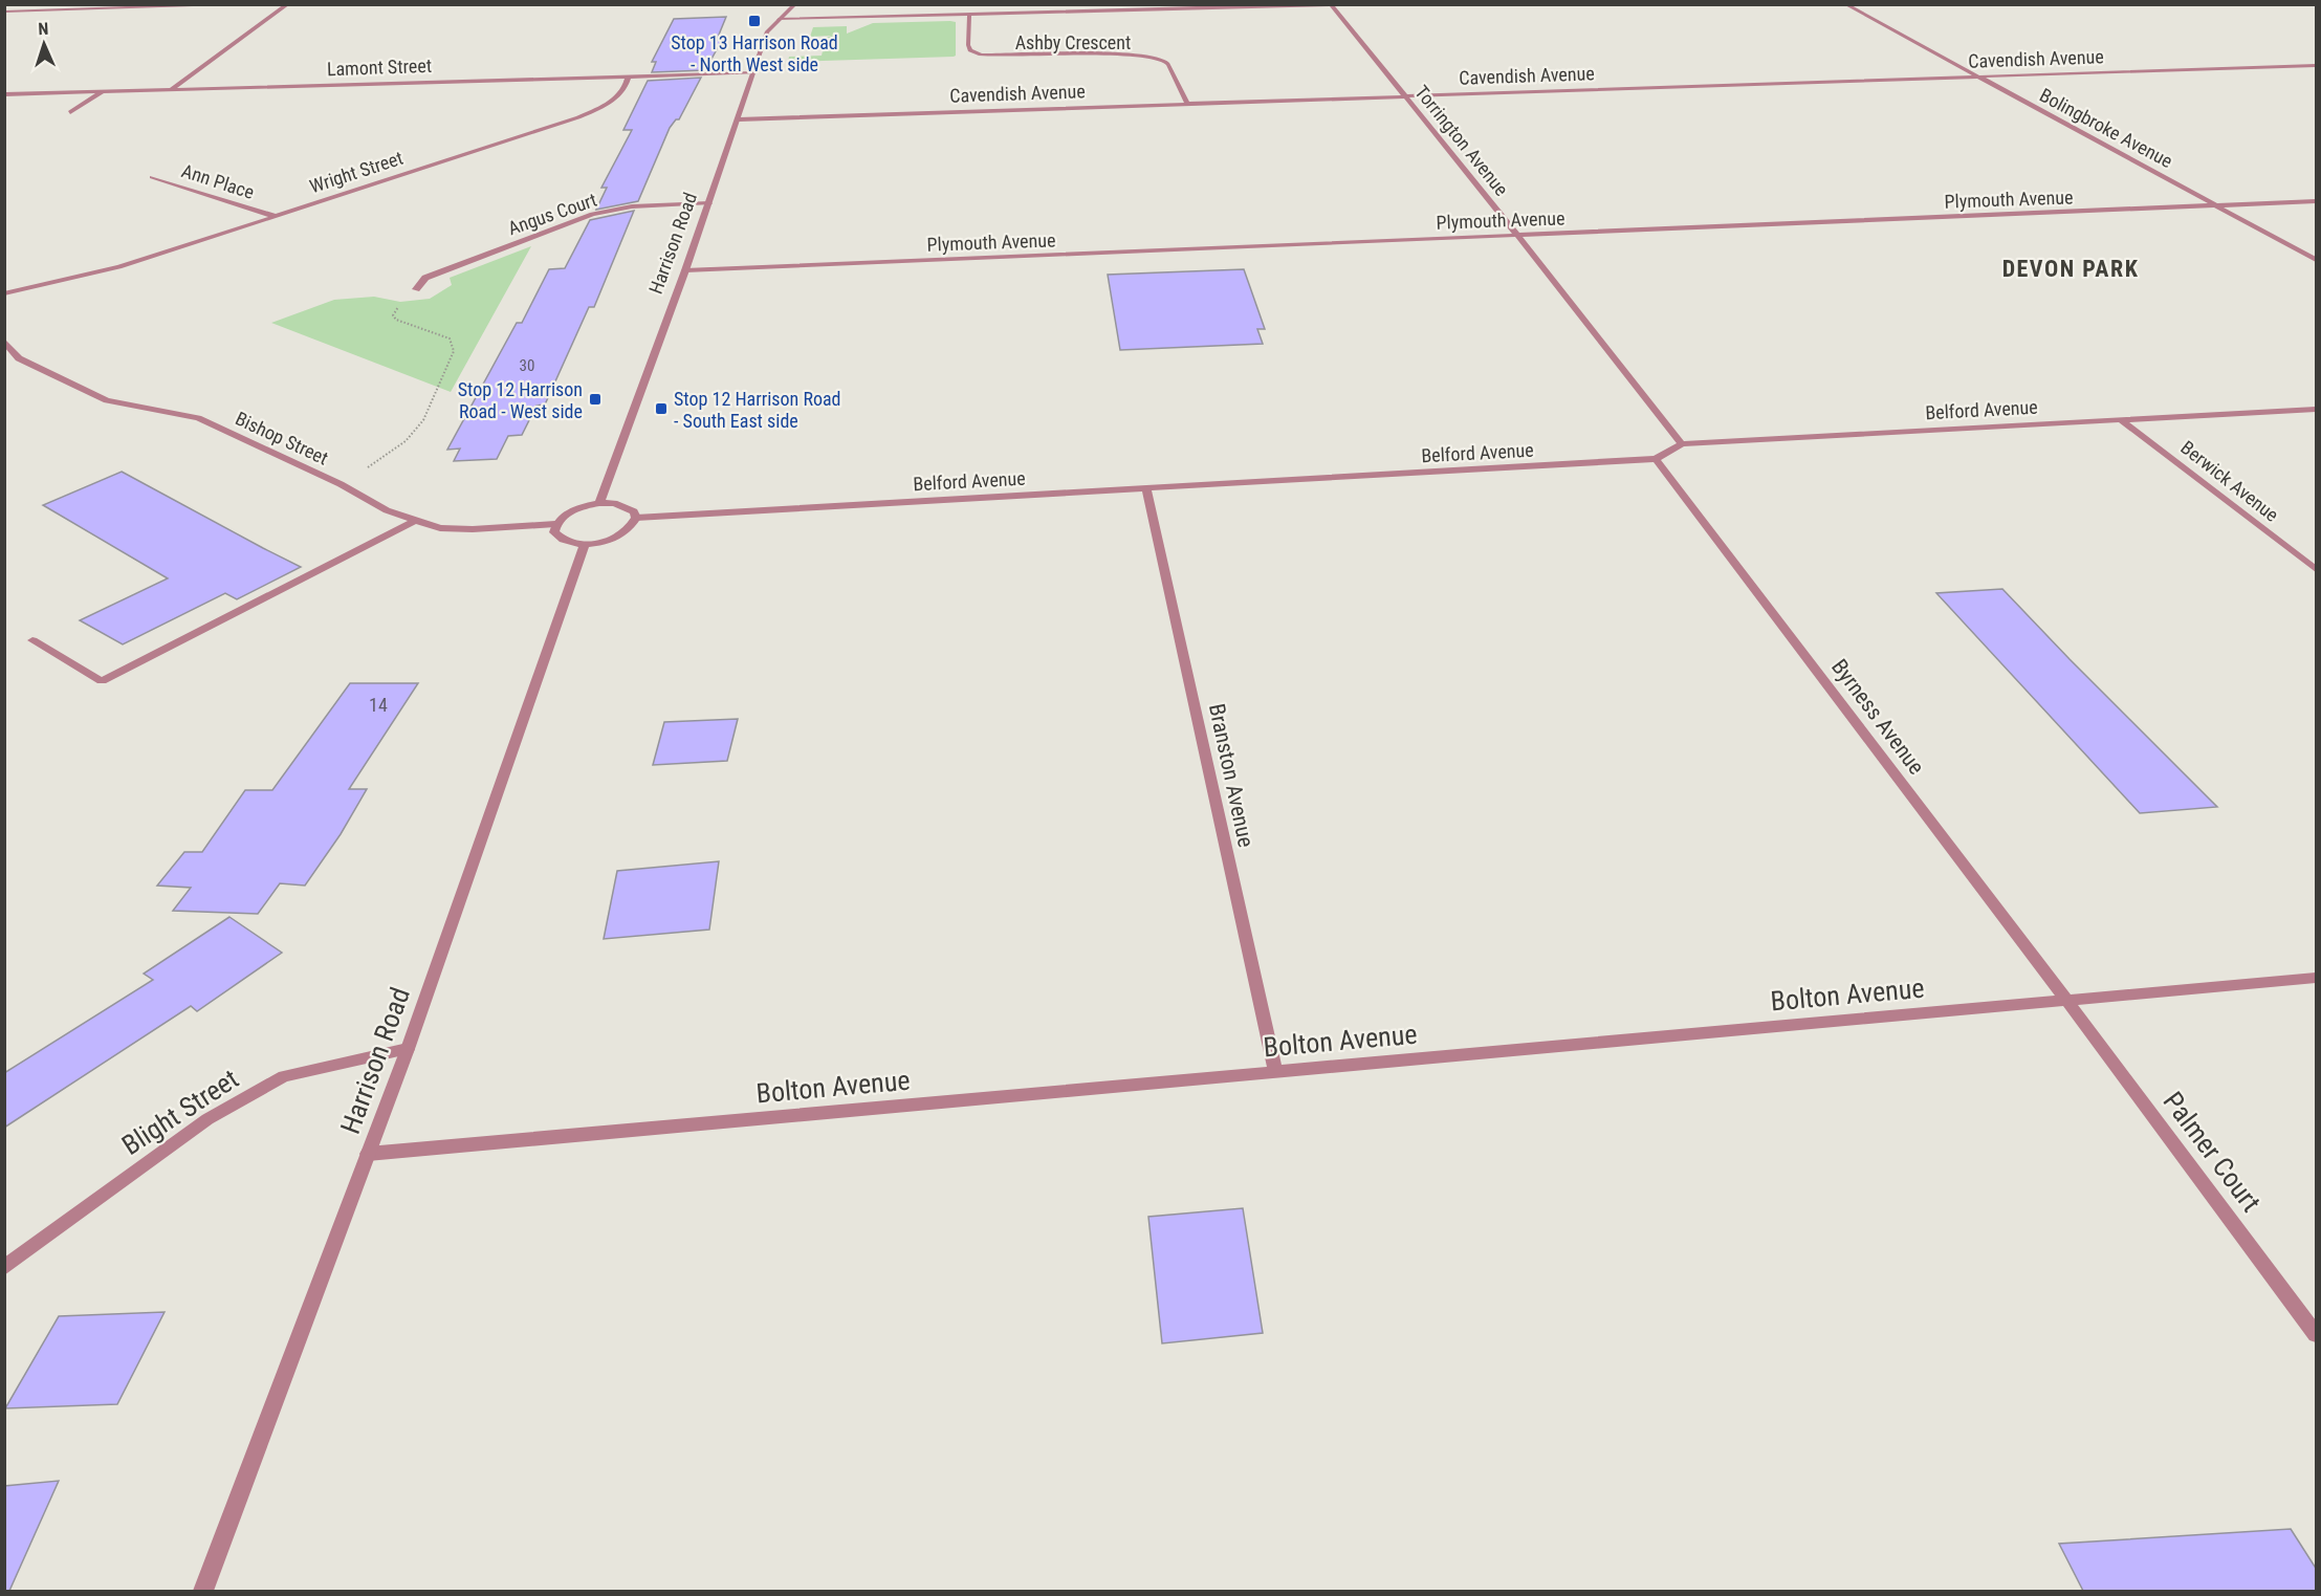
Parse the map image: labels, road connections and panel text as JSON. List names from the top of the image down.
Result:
{
  "streets": {
    "street": [
      "Ashby Crescent",
      "Cavendish Avenue",
      "Lamont Street",
      "Bolingbroke Avenue",
      "Torrington Avenue",
      "Wright Street",
      "Ann Place",
      "Plymouth Avenue",
      "Angus Court",
      "Harrison Road",
      "Belford Avenue",
      "Bishop Street",
      "Berwick Avenue",
      "Byrness Avenue",
      "Branston Avenue",
      "Bolton Avenue",
      "Blight Street",
      "Palmer Court"
    ]
  },
  "crossings": [
    ["Ashby Crescent", "Cavendish Avenue"],
    ["Cavendish Avenue", "Bolingbroke Avenue"],
    ["Cavendish Avenue", "Torrington Avenue"],
    ["Cavendish Avenue", "Harrison Road"],
    ["Lamont Street", "Wright Street"],
    ["Lamont Street", "Harrison Road"],
    ["Bolingbroke Avenue", "Plymouth Avenue"],
    ["Torrington Avenue", "Plymouth Avenue"],
    ["Torrington Avenue", "Belford Avenue"],
    ["Wright Street", "Ann Place"],
    ["Plymouth Avenue", "Harrison Road"],
    ["Angus Court", "Harrison Road"],
    ["Harrison Road", "Bolton Avenue"],
    ["Harrison Road", "Blight Street"],
    ["Belford Avenue", "Berwick Avenue"],
    ["Belford Avenue", "Byrness Avenue"],
    ["Belford Avenue", "Branston Avenue"],
    ["Byrness Avenue", "Bolton Avenue"],
    ["Byrness Avenue", "Palmer Court"],
    ["Branston Avenue", "Bolton Avenue"],
    ["Bolton Avenue", "Palmer Court"]
  ],
  "districts": ["DEVON PARK"],
  "places": {
    "transit": ["Stop 13 Harrison Road - North West side", "Stop 12 Harrison Road - West side", "Stop 12 Harrison Road - South East side"]
  },
  "house_numbers": ["30", "14"],
  "north": "top"
}
